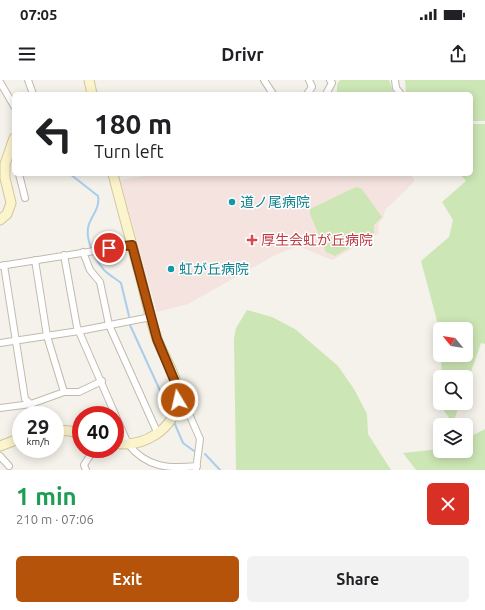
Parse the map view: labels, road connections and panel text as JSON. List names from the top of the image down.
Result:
{
  "places": {
    "other": ["道ノ尾病院", "虹が丘病院"],
    "health": ["厚生会虹が丘病院"]
  },
  "north": "top left",
  "page": {
    "status": "07:05",
    "header": "Drivr",
    "turn": ["180 m", "Turn left"],
    "speed": "29 km/h",
    "limit": "40",
    "heading": ["1 min", "210 m · 07:06"],
    "buttons": ["Exit", "Share"]
  }
}
